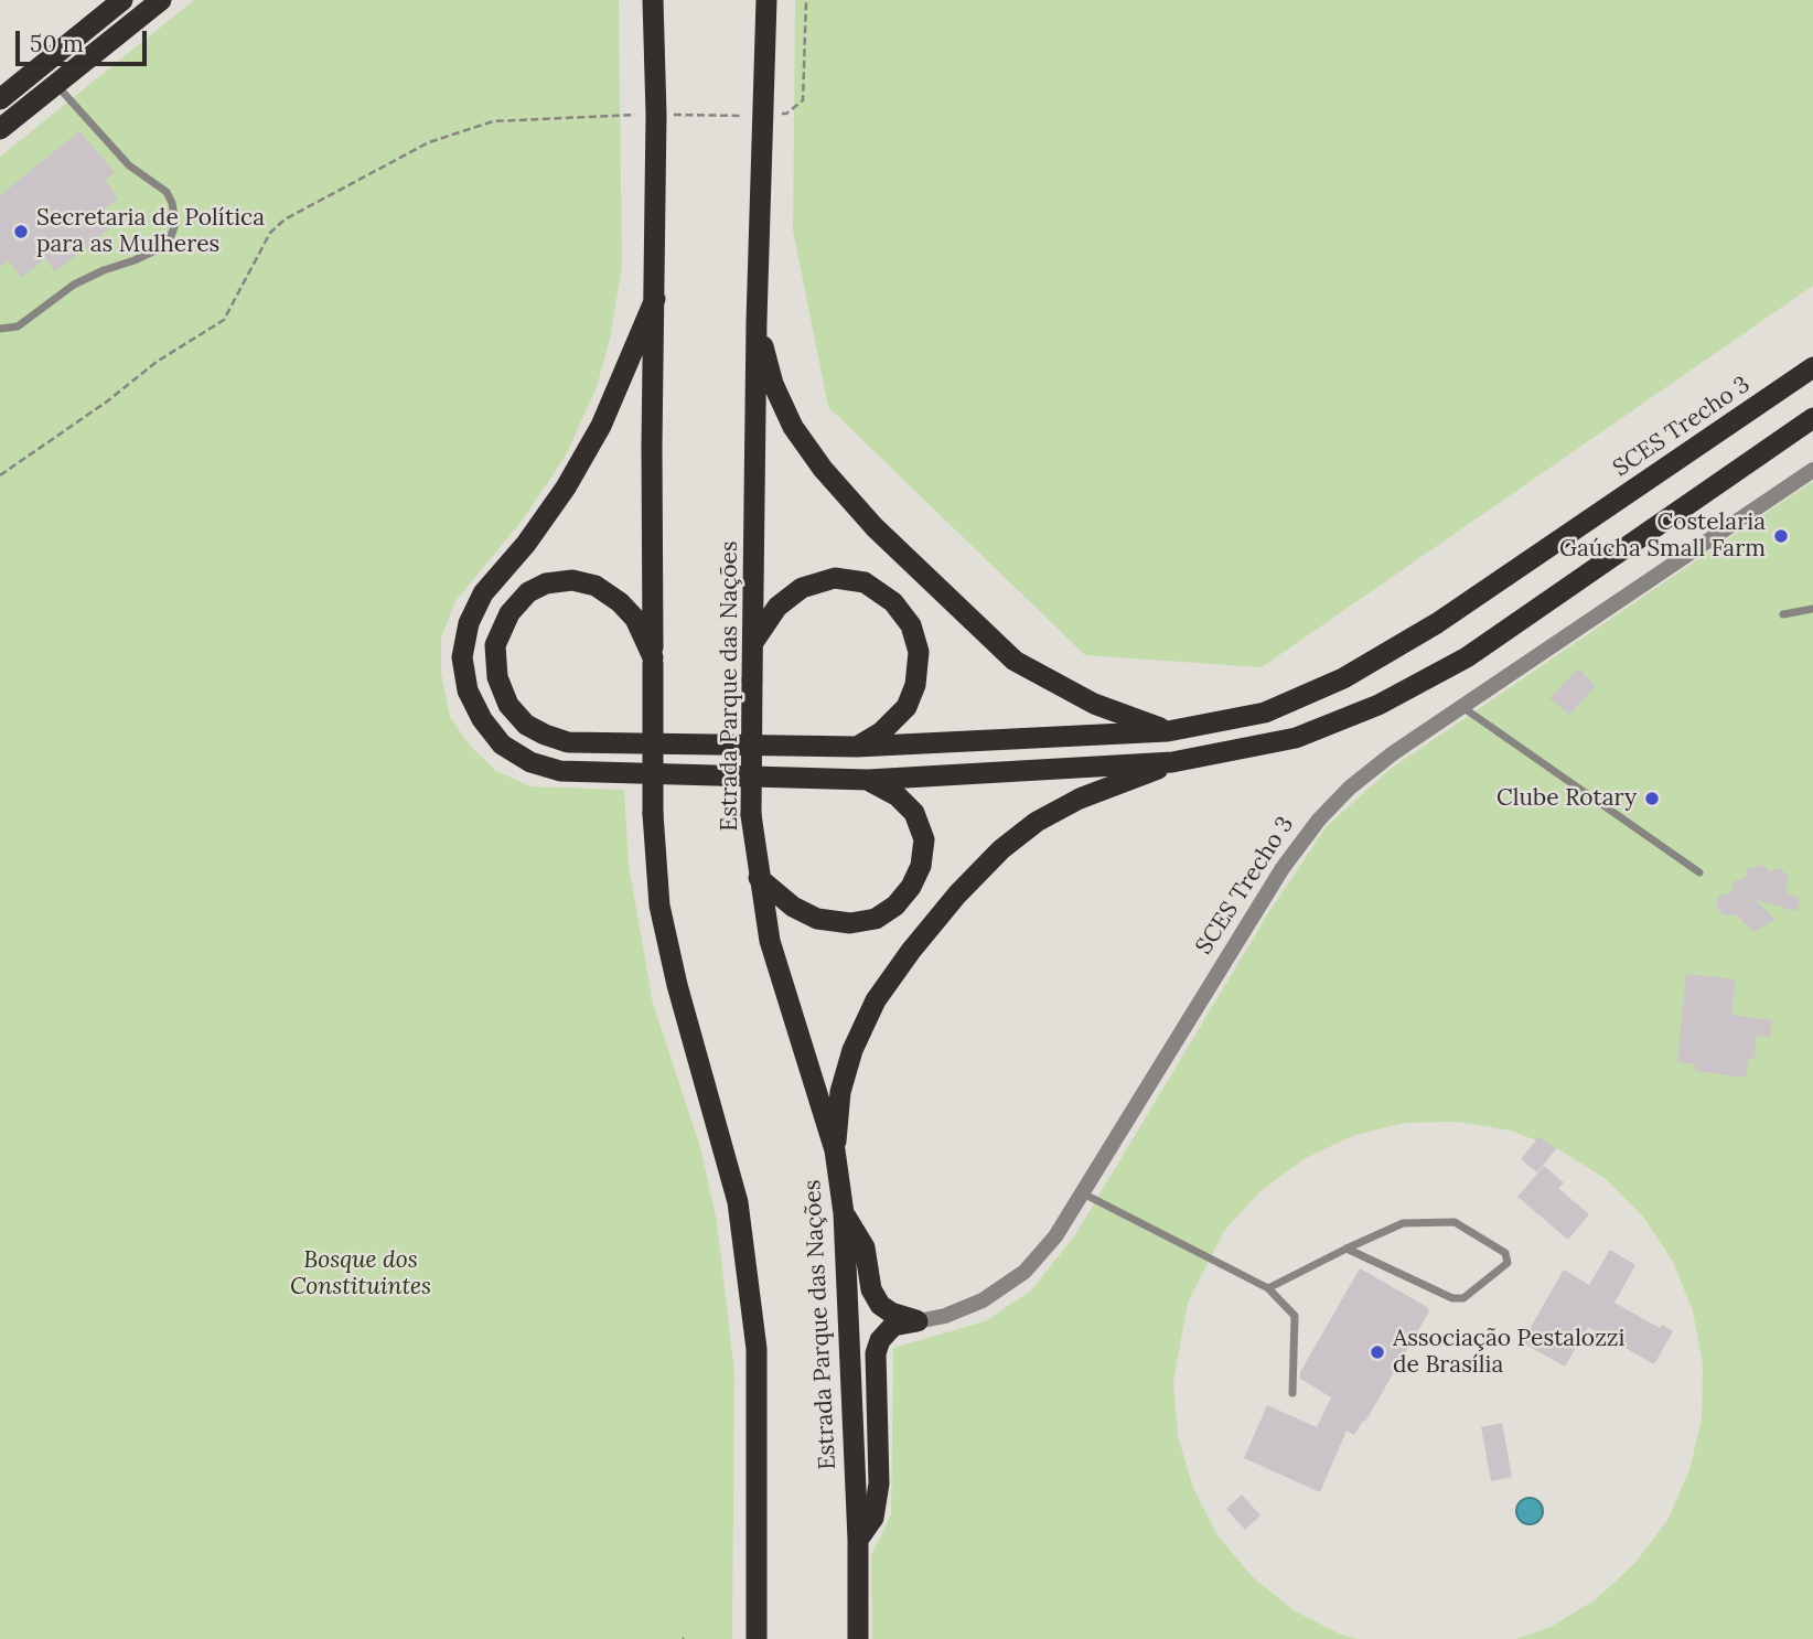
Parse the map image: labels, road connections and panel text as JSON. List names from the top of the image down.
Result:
{
  "streets": {
    "highway": ["SCES Trecho 3", "Estrada Parque das Nações"]
  },
  "parks": ["Bosque dos Constituintes"],
  "places": [
    "Secretaria de Política para as Mulheres",
    "Costelaria Gaúcha Small Farm",
    "Clube Rotary",
    "Associação Pestalozzi de Brasília"
  ],
  "scale_bar": "50 m"
}
